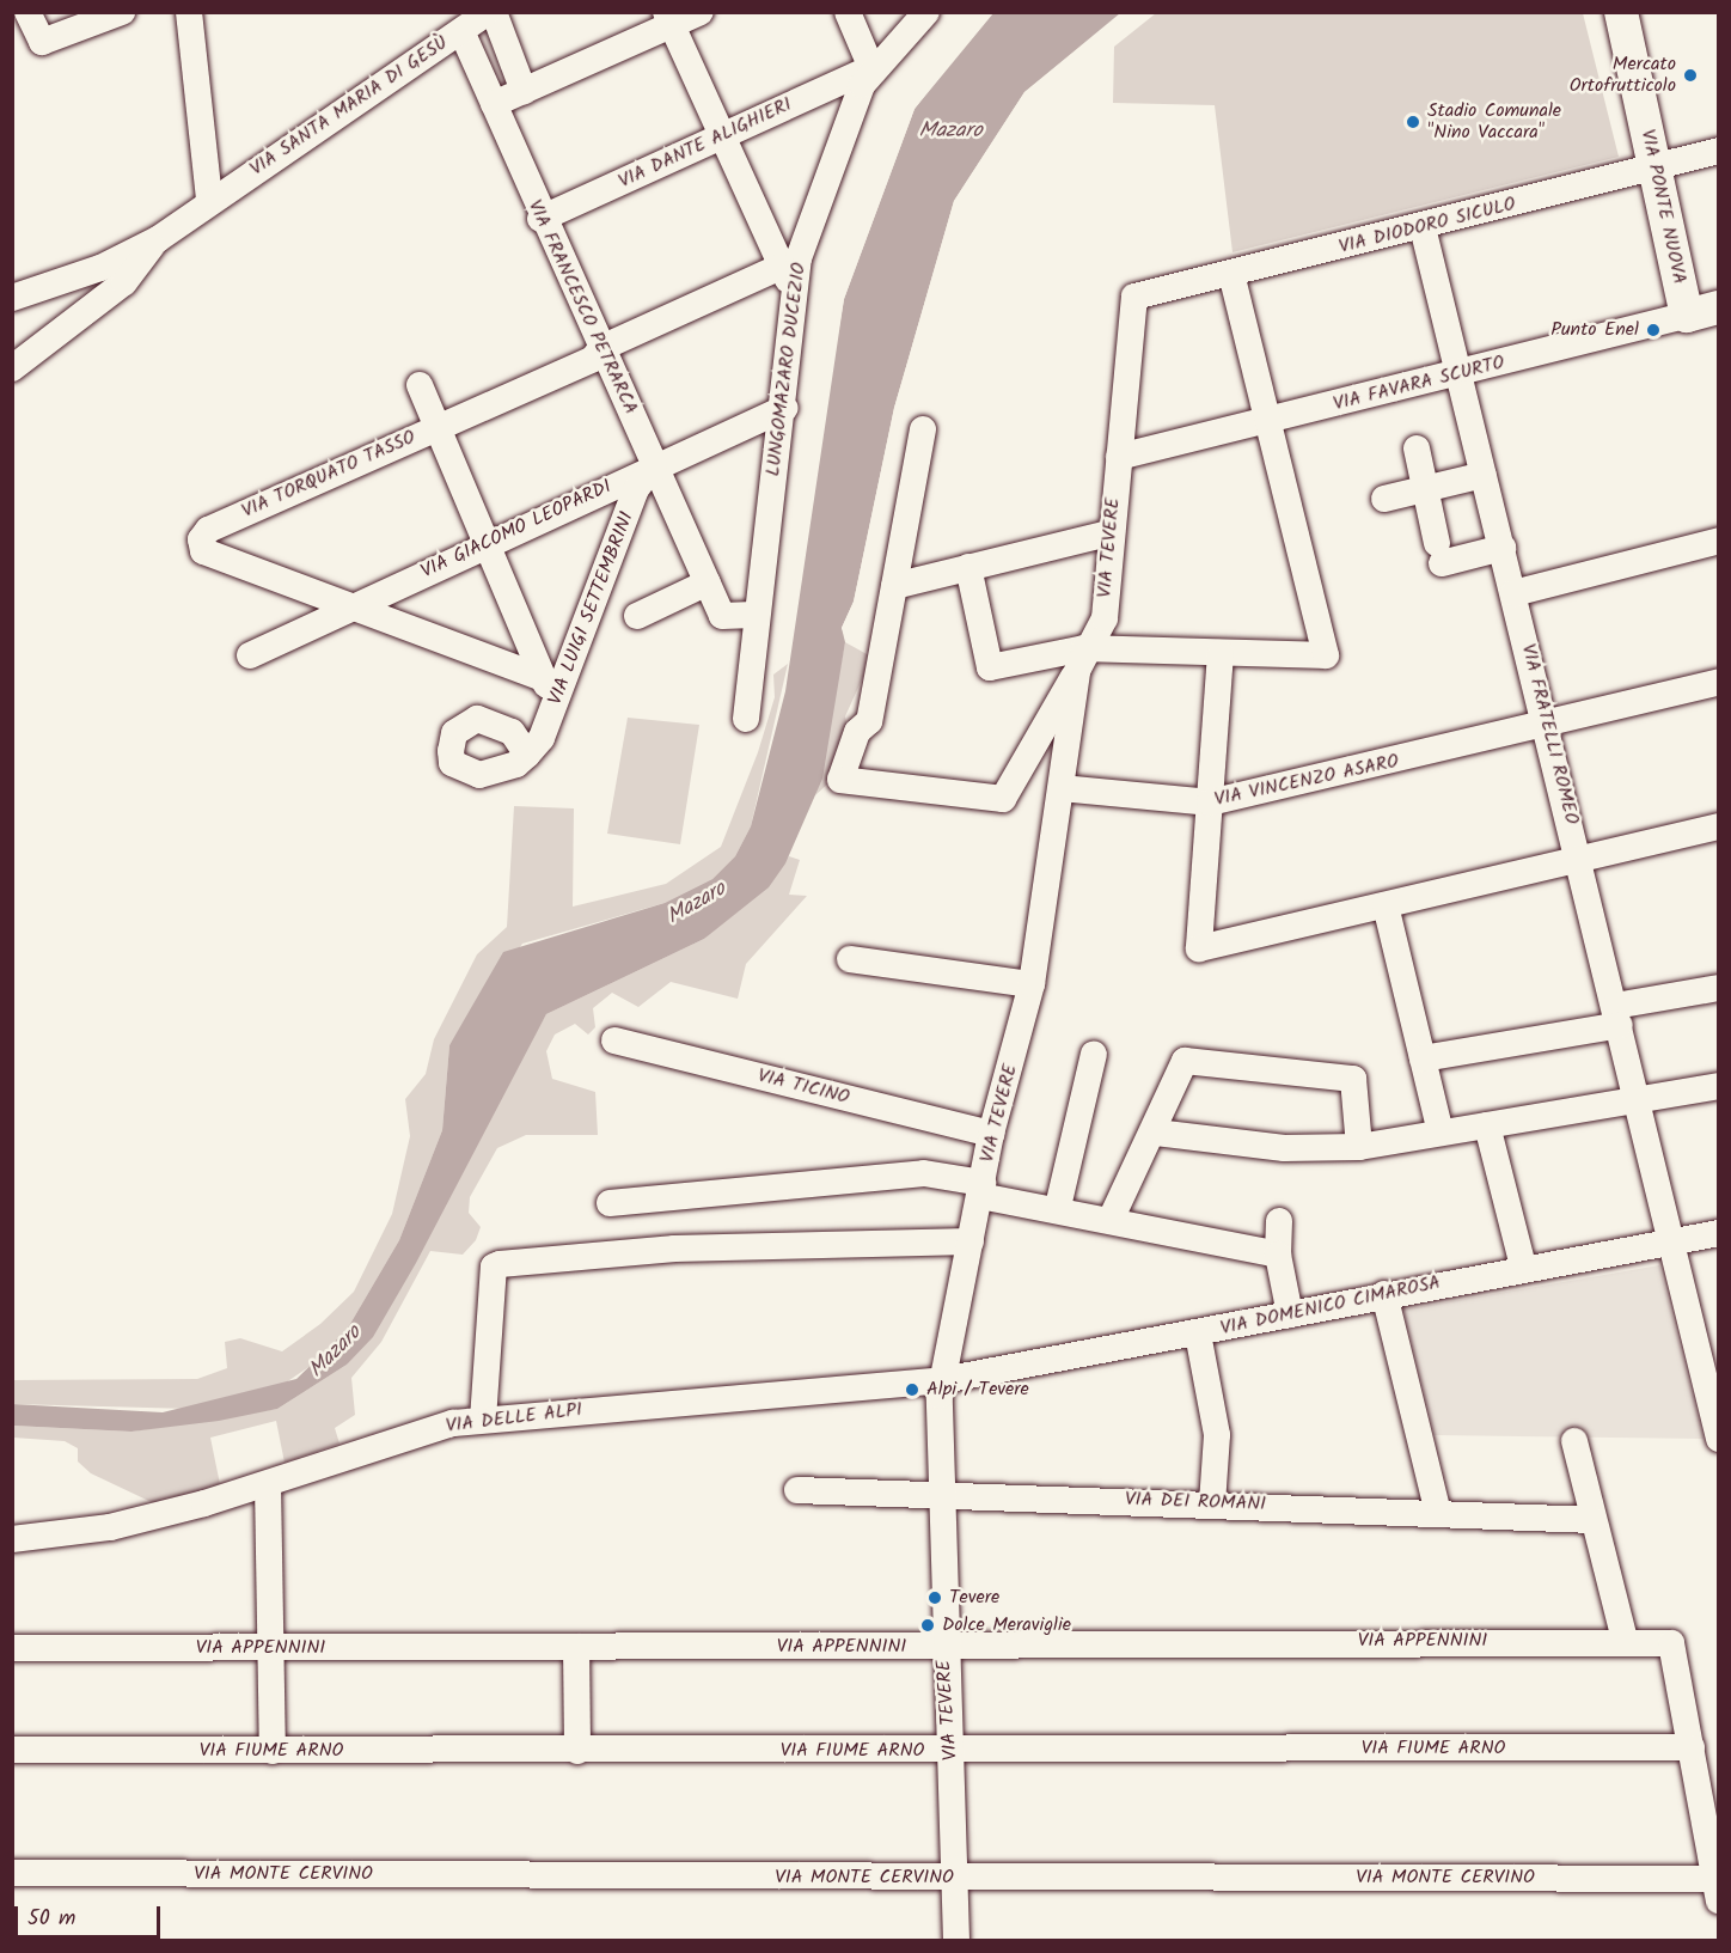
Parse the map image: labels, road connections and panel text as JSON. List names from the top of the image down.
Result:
{
  "streets": {
    "main road": ["VIA PONTE NUOVA"],
    "street": [
      "VIA SANTA MARIA DI GESÙ",
      "VIA DANTE ALIGHIERI",
      "VIA DIODORO SICULO",
      "VIA FRANCESCO PETRARCA",
      "LUNGOMAZARO DUCEZIO",
      "VIA FAVARA SCURTO",
      "VIA TORQUATO TASSO",
      "VIA GIACOMO LEOPARDI",
      "VIA TEVERE",
      "VIA LUIGI SETTEMBRINI",
      "VIA FRATELLI ROMEO",
      "VIA VINCENZO ASARO",
      "VIA TICINO",
      "VIA DOMENICO CIMAROSA",
      "VIA DELLE ALPI",
      "VIA DEI ROMANI",
      "VIA APPENNINI",
      "VIA FIUME ARNO",
      "VIA MONTE CERVINO"
    ]
  },
  "crossings": [
    ["VIA SANTA MARIA DI GESÙ", "VIA FRANCESCO PETRARCA"],
    ["VIA DANTE ALIGHIERI", "VIA FRANCESCO PETRARCA"],
    ["VIA DANTE ALIGHIERI", "LUNGOMAZARO DUCEZIO"],
    ["VIA PONTE NUOVA", "VIA DIODORO SICULO"],
    ["VIA PONTE NUOVA", "VIA FAVARA SCURTO"],
    ["VIA DIODORO SICULO", "VIA TEVERE"],
    ["VIA DIODORO SICULO", "VIA FRATELLI ROMEO"],
    ["VIA FRANCESCO PETRARCA", "LUNGOMAZARO DUCEZIO"],
    ["VIA FRANCESCO PETRARCA", "VIA TORQUATO TASSO"],
    ["VIA FRANCESCO PETRARCA", "VIA GIACOMO LEOPARDI"],
    ["VIA FRANCESCO PETRARCA", "VIA LUIGI SETTEMBRINI"],
    ["LUNGOMAZARO DUCEZIO", "VIA TORQUATO TASSO"],
    ["LUNGOMAZARO DUCEZIO", "VIA GIACOMO LEOPARDI"],
    ["VIA FAVARA SCURTO", "VIA TEVERE"],
    ["VIA FAVARA SCURTO", "VIA FRATELLI ROMEO"],
    ["VIA TORQUATO TASSO", "VIA GIACOMO LEOPARDI"],
    ["VIA GIACOMO LEOPARDI", "VIA LUIGI SETTEMBRINI"],
    ["VIA TEVERE", "VIA VINCENZO ASARO"],
    ["VIA TEVERE", "VIA TICINO"],
    ["VIA TEVERE", "VIA DOMENICO CIMAROSA"],
    ["VIA TEVERE", "VIA DELLE ALPI"],
    ["VIA TEVERE", "VIA DEI ROMANI"],
    ["VIA TEVERE", "VIA APPENNINI"],
    ["VIA TEVERE", "VIA FIUME ARNO"],
    ["VIA TEVERE", "VIA MONTE CERVINO"],
    ["VIA FRATELLI ROMEO", "VIA VINCENZO ASARO"],
    ["VIA FRATELLI ROMEO", "VIA DOMENICO CIMAROSA"],
    ["VIA DOMENICO CIMAROSA", "VIA DELLE ALPI"],
    ["VIA APPENNINI", "VIA FIUME ARNO"]
  ],
  "water": ["Mazaro"],
  "places": [
    "Mercato Ortofrutticolo",
    "Stadio Comunale \"Nino Vaccara\"",
    "Punto Enel",
    "Alpi / Tevere",
    "Tevere",
    "Dolce Meraviglie"
  ],
  "scale_bar": "50 m"
}
